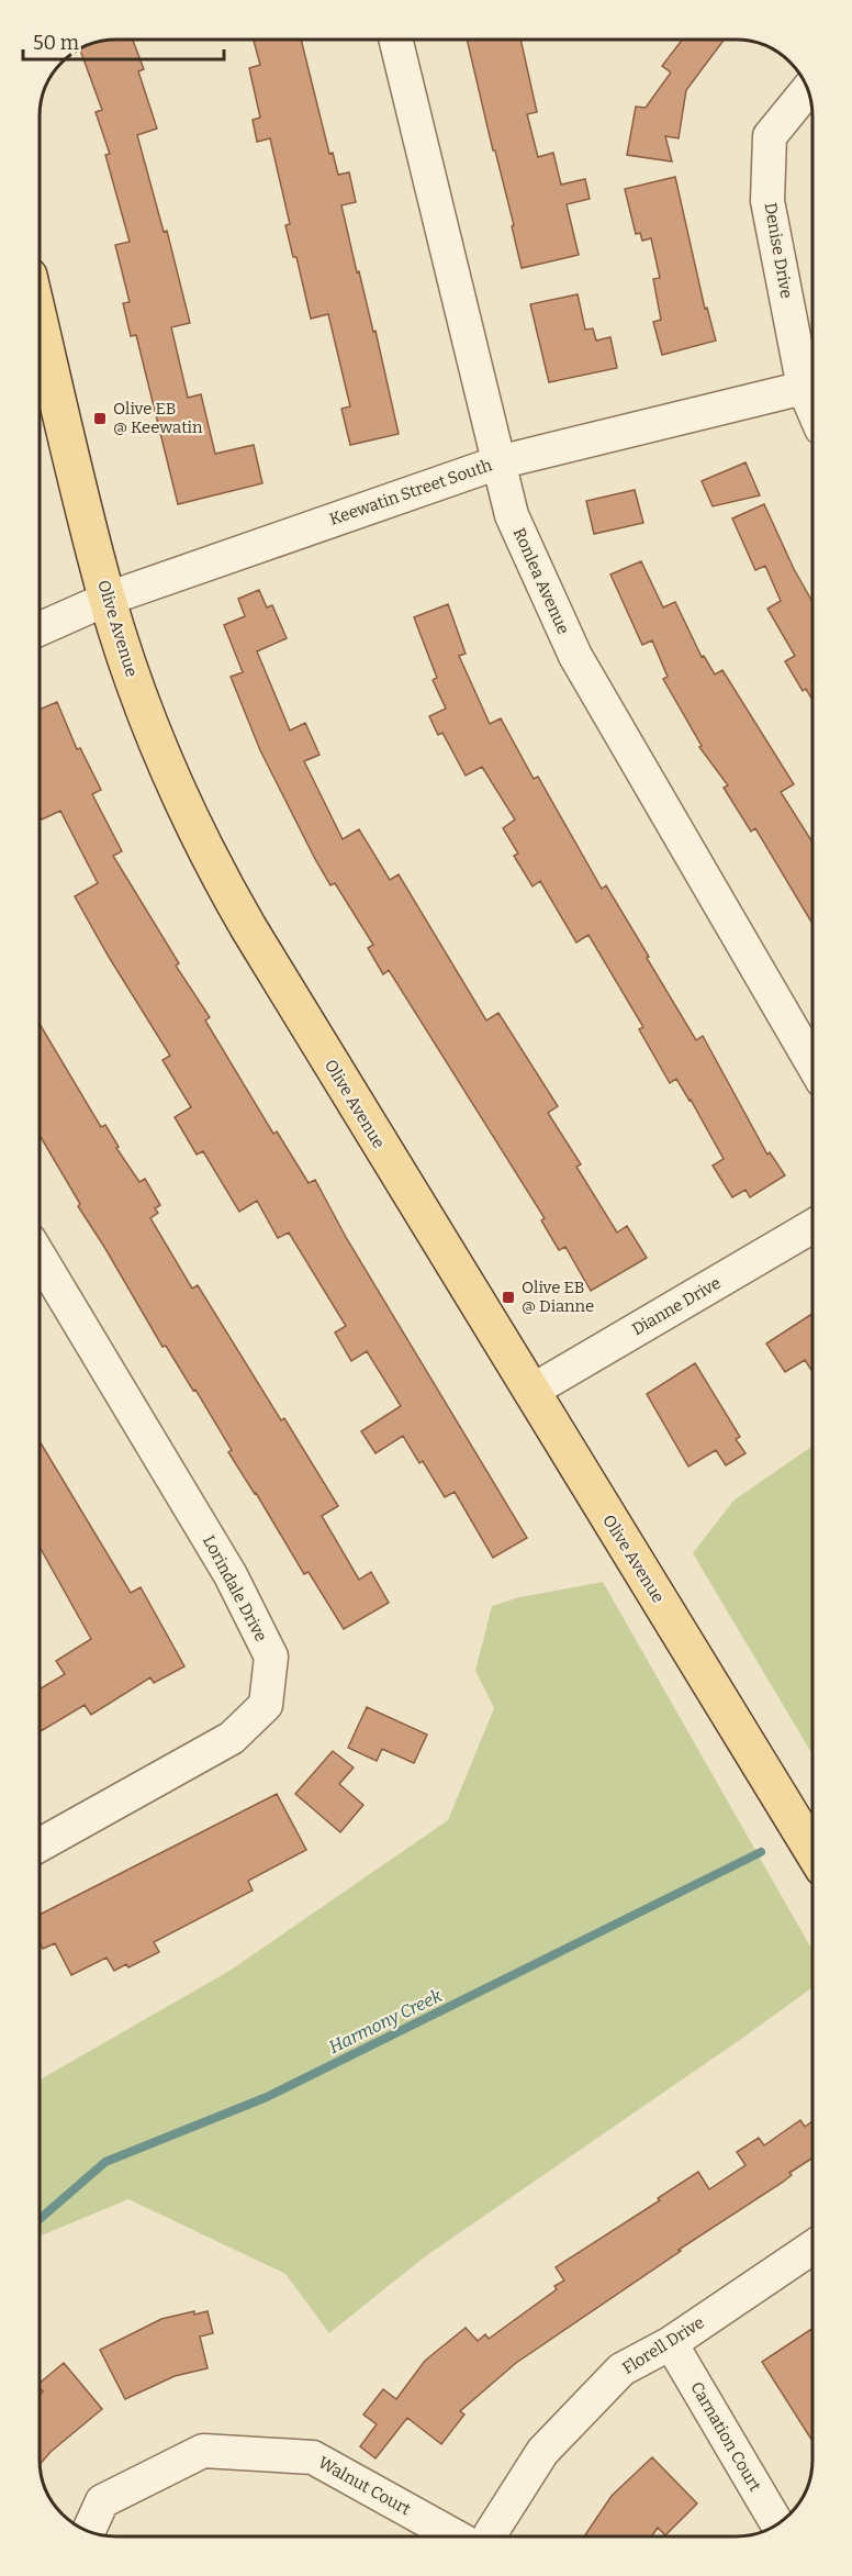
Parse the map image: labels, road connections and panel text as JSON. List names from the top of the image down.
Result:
{
  "streets": {
    "main road": ["Olive Avenue"],
    "street": [
      "Denise Drive",
      "Keewatin Street South",
      "Ronlea Avenue",
      "Dianne Drive",
      "Lorindale Drive",
      "Florell Drive",
      "Carnation Court",
      "Walnut Court"
    ]
  },
  "crossings": [
    ["Denise Drive", "Keewatin Street South"],
    ["Keewatin Street South", "Ronlea Avenue"],
    ["Keewatin Street South", "Olive Avenue"],
    ["Olive Avenue", "Dianne Drive"],
    ["Florell Drive", "Carnation Court"]
  ],
  "water": ["Harmony Creek"],
  "places": {
    "transit": ["Olive EB @ Keewatin", "Olive EB @ Dianne"]
  },
  "scale_bar": "50 m"
}
